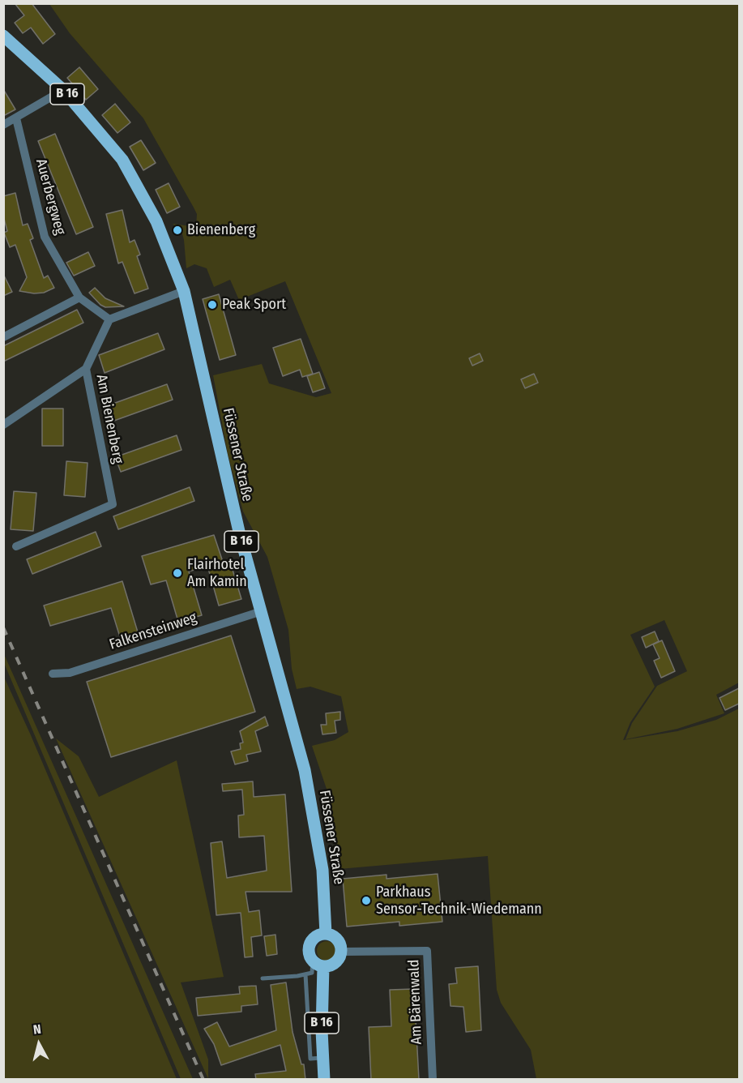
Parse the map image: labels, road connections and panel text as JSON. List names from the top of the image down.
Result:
{
  "streets": {
    "main road": ["B 16", "Füssener Straße"],
    "street": [
      "Auerbergweg",
      "Am Bienenberg",
      "Falkensteinweg",
      "Am Bärenwald"
    ]
  },
  "crossings": [
    ["B 16", "Füssener Straße"],
    ["B 16", "Am Bärenwald"],
    ["Auerbergweg", "Am Bienenberg"],
    ["Füssener Straße", "Falkensteinweg"],
    ["Füssener Straße", "Am Bärenwald"]
  ],
  "places": [
    "Bienenberg",
    "Peak Sport",
    "Flairhotel Am Kamin",
    "Parkhaus Sensor-Technik-Wiedemann"
  ],
  "north": "top"
}
